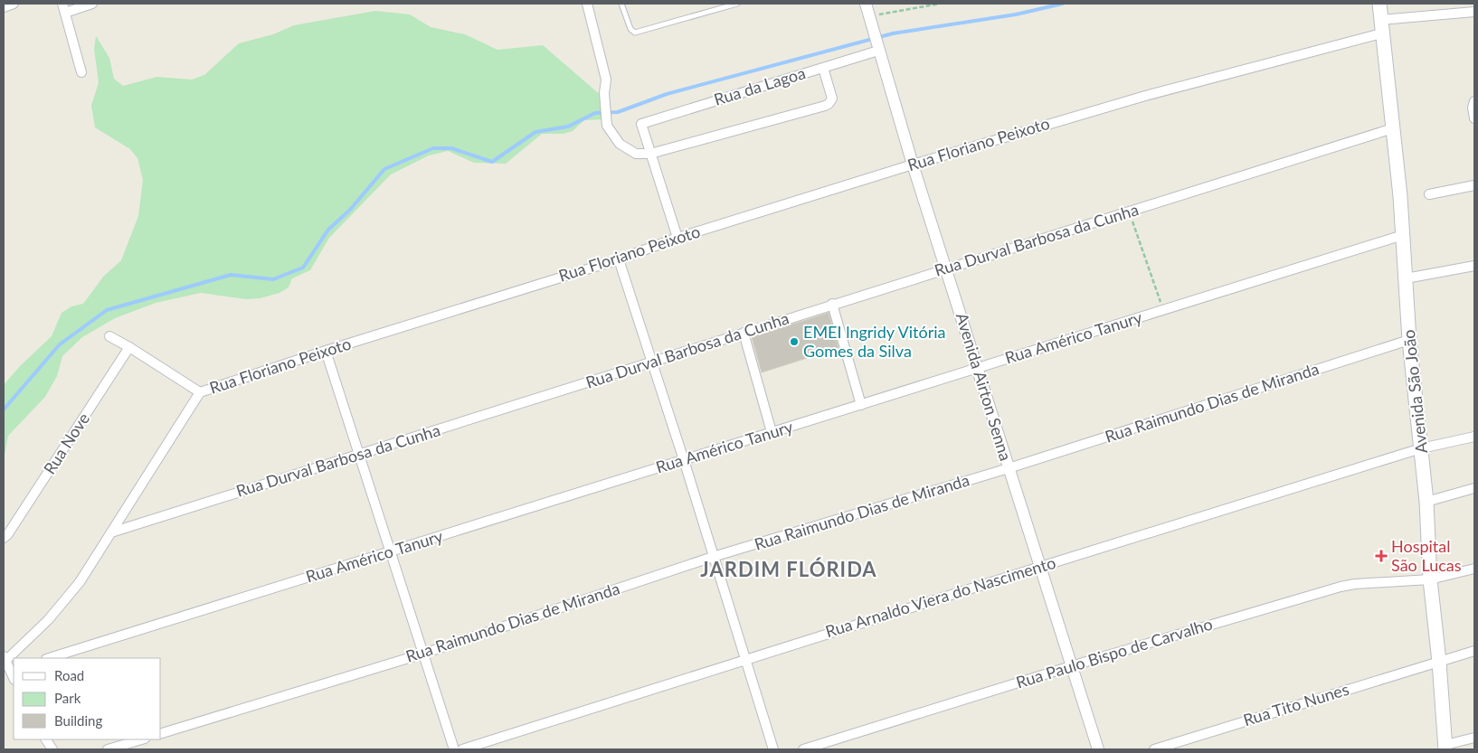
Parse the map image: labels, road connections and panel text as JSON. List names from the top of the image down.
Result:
{
  "streets": {
    "main road": ["Avenida São João"],
    "street": [
      "Rua da Lagoa",
      "Rua Floriano Peixoto",
      "Rua Durval Barbosa da Cunha",
      "Rua Américo Tanury",
      "Avenida Airton Senna",
      "Rua Raimundo Dias de Miranda",
      "Rua Nove",
      "Rua Arnaldo Viera do Nascimento",
      "Rua Paulo Bispo de Carvalho",
      "Rua Tito Nunes"
    ]
  },
  "crossings": [
    ["Rua da Lagoa", "Avenida Airton Senna"],
    ["Rua Floriano Peixoto", "Rua Durval Barbosa da Cunha"],
    ["Rua Floriano Peixoto", "Avenida Airton Senna"],
    ["Rua Floriano Peixoto", "Avenida São João"],
    ["Rua Durval Barbosa da Cunha", "Avenida Airton Senna"],
    ["Rua Durval Barbosa da Cunha", "Avenida São João"],
    ["Rua Américo Tanury", "Avenida Airton Senna"],
    ["Rua Américo Tanury", "Avenida São João"],
    ["Avenida Airton Senna", "Rua Raimundo Dias de Miranda"],
    ["Avenida Airton Senna", "Rua Arnaldo Viera do Nascimento"],
    ["Avenida Airton Senna", "Rua Paulo Bispo de Carvalho"],
    ["Avenida São João", "Rua Raimundo Dias de Miranda"],
    ["Avenida São João", "Rua Arnaldo Viera do Nascimento"],
    ["Avenida São João", "Rua Paulo Bispo de Carvalho"],
    ["Avenida São João", "Rua Tito Nunes"]
  ],
  "districts": ["JARDIM FLÓRIDA"],
  "places": {
    "other": ["EMEI lngridy Vitória Gomes da Silva"],
    "health": ["Hospital São Lucas"]
  },
  "legend": ["Road", "Park", "Building"]
}
